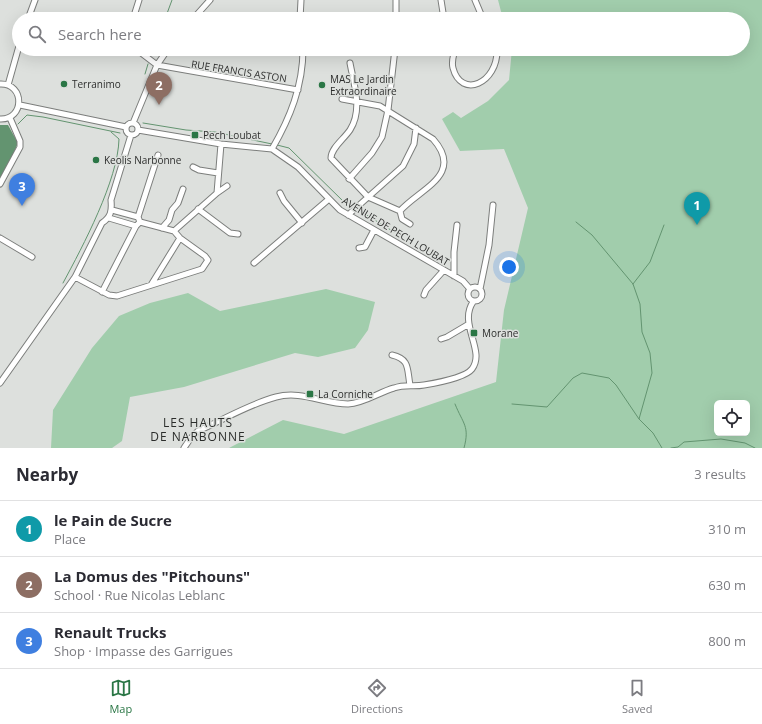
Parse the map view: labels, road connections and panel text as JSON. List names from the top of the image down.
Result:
{
  "streets": {
    "street": ["RUE FRANCIS ASTON", "AVENUE DE PECH LOUBAT"]
  },
  "districts": ["LES HAUTS DE NARBONNE"],
  "places": {
    "other": ["Terranimo", "MAS Le Jardin Extraordinaire", "Keolis Narbonne"],
    "transit": ["Pech Loubat", "Morane", "La Corniche"]
  },
  "page": {
    "search": "Search here",
    "pins": ["2", "3", "1"],
    "heading": ["Nearby", "3 results"],
    "list": [
      {
        "mark": "1",
        "name": "le Pain de Sucre",
        "note": "Place",
        "value": "310 m"
      },
      {
        "mark": "2",
        "name": "La Domus des \"Pitchouns\"",
        "note": "School · Rue Nicolas Leblanc",
        "value": "630 m"
      },
      {
        "mark": "3",
        "name": "Renault Trucks",
        "note": "Shop · Impasse des Garrigues",
        "value": "800 m"
      }
    ],
    "nav": ["Map", "Directions", "Saved"]
  }
}
